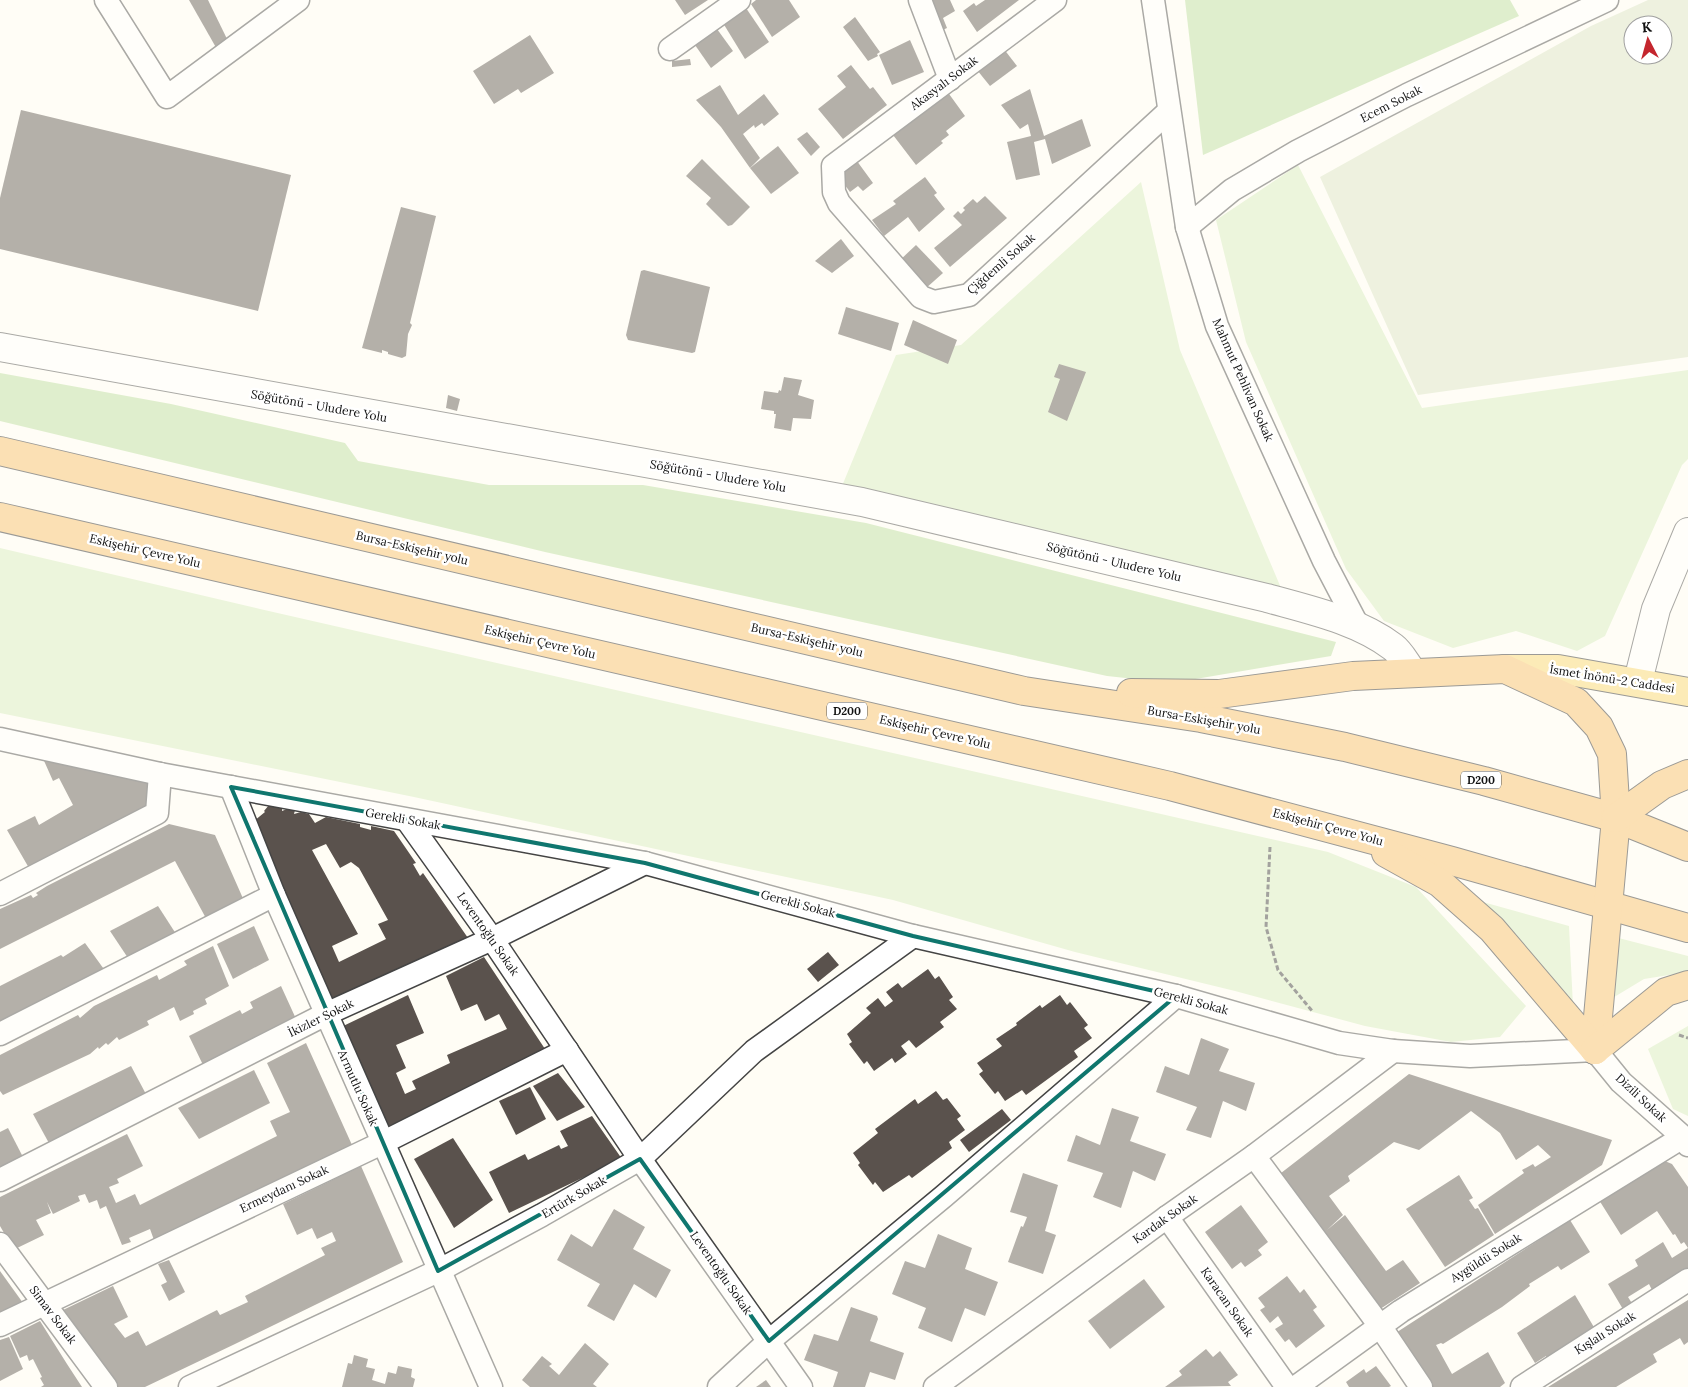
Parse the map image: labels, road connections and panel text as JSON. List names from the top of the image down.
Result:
{
  "streets": {
    "highway": ["Bursa-Eskişehir yolu", "Eskişehir Çevre Yolu", "D200"],
    "main road": ["İsmet İnönü-2 Caddesi"],
    "street": [
      "Akasyalı Sokak",
      "Ecem Sokak",
      "Çiğdemli Sokak",
      "Mahmut Pehlivan Sokak",
      "Söğütönü - Uludere Yolu",
      "Gerekli Sokak",
      "Leventoğlu Sokak",
      "İkizler Sokak",
      "Armutlu Sokak",
      "Dizili Sokak",
      "Ermeydanı Sokak",
      "Ertürk Sokak",
      "Kardak Sokak",
      "Aygüldü Sokak",
      "Karacan Sokak",
      "Simav Sokak",
      "Kışlalı Sokak"
    ]
  },
  "crossings": [
    ["Akasyalı Sokak", "Çiğdemli Sokak"],
    ["Ecem Sokak", "Mahmut Pehlivan Sokak"],
    ["Çiğdemli Sokak", "Mahmut Pehlivan Sokak"],
    ["Mahmut Pehlivan Sokak", "Söğütönü - Uludere Yolu"],
    ["Bursa-Eskişehir yolu", "D200"],
    ["Gerekli Sokak", "Leventoğlu Sokak"],
    ["Gerekli Sokak", "İkizler Sokak"],
    ["Gerekli Sokak", "Armutlu Sokak"],
    ["Gerekli Sokak", "Dizili Sokak"],
    ["Gerekli Sokak", "Ertürk Sokak"],
    ["Gerekli Sokak", "Kardak Sokak"],
    ["Leventoğlu Sokak", "İkizler Sokak"],
    ["Leventoğlu Sokak", "Ermeydanı Sokak"],
    ["Leventoğlu Sokak", "Ertürk Sokak"],
    ["İkizler Sokak", "Armutlu Sokak"],
    ["Armutlu Sokak", "Ermeydanı Sokak"],
    ["Armutlu Sokak", "Ertürk Sokak"],
    ["Dizili Sokak", "Aygüldü Sokak"],
    ["Ermeydanı Sokak", "Simav Sokak"],
    ["Kardak Sokak", "Karacan Sokak"]
  ],
  "north": "top"
}
